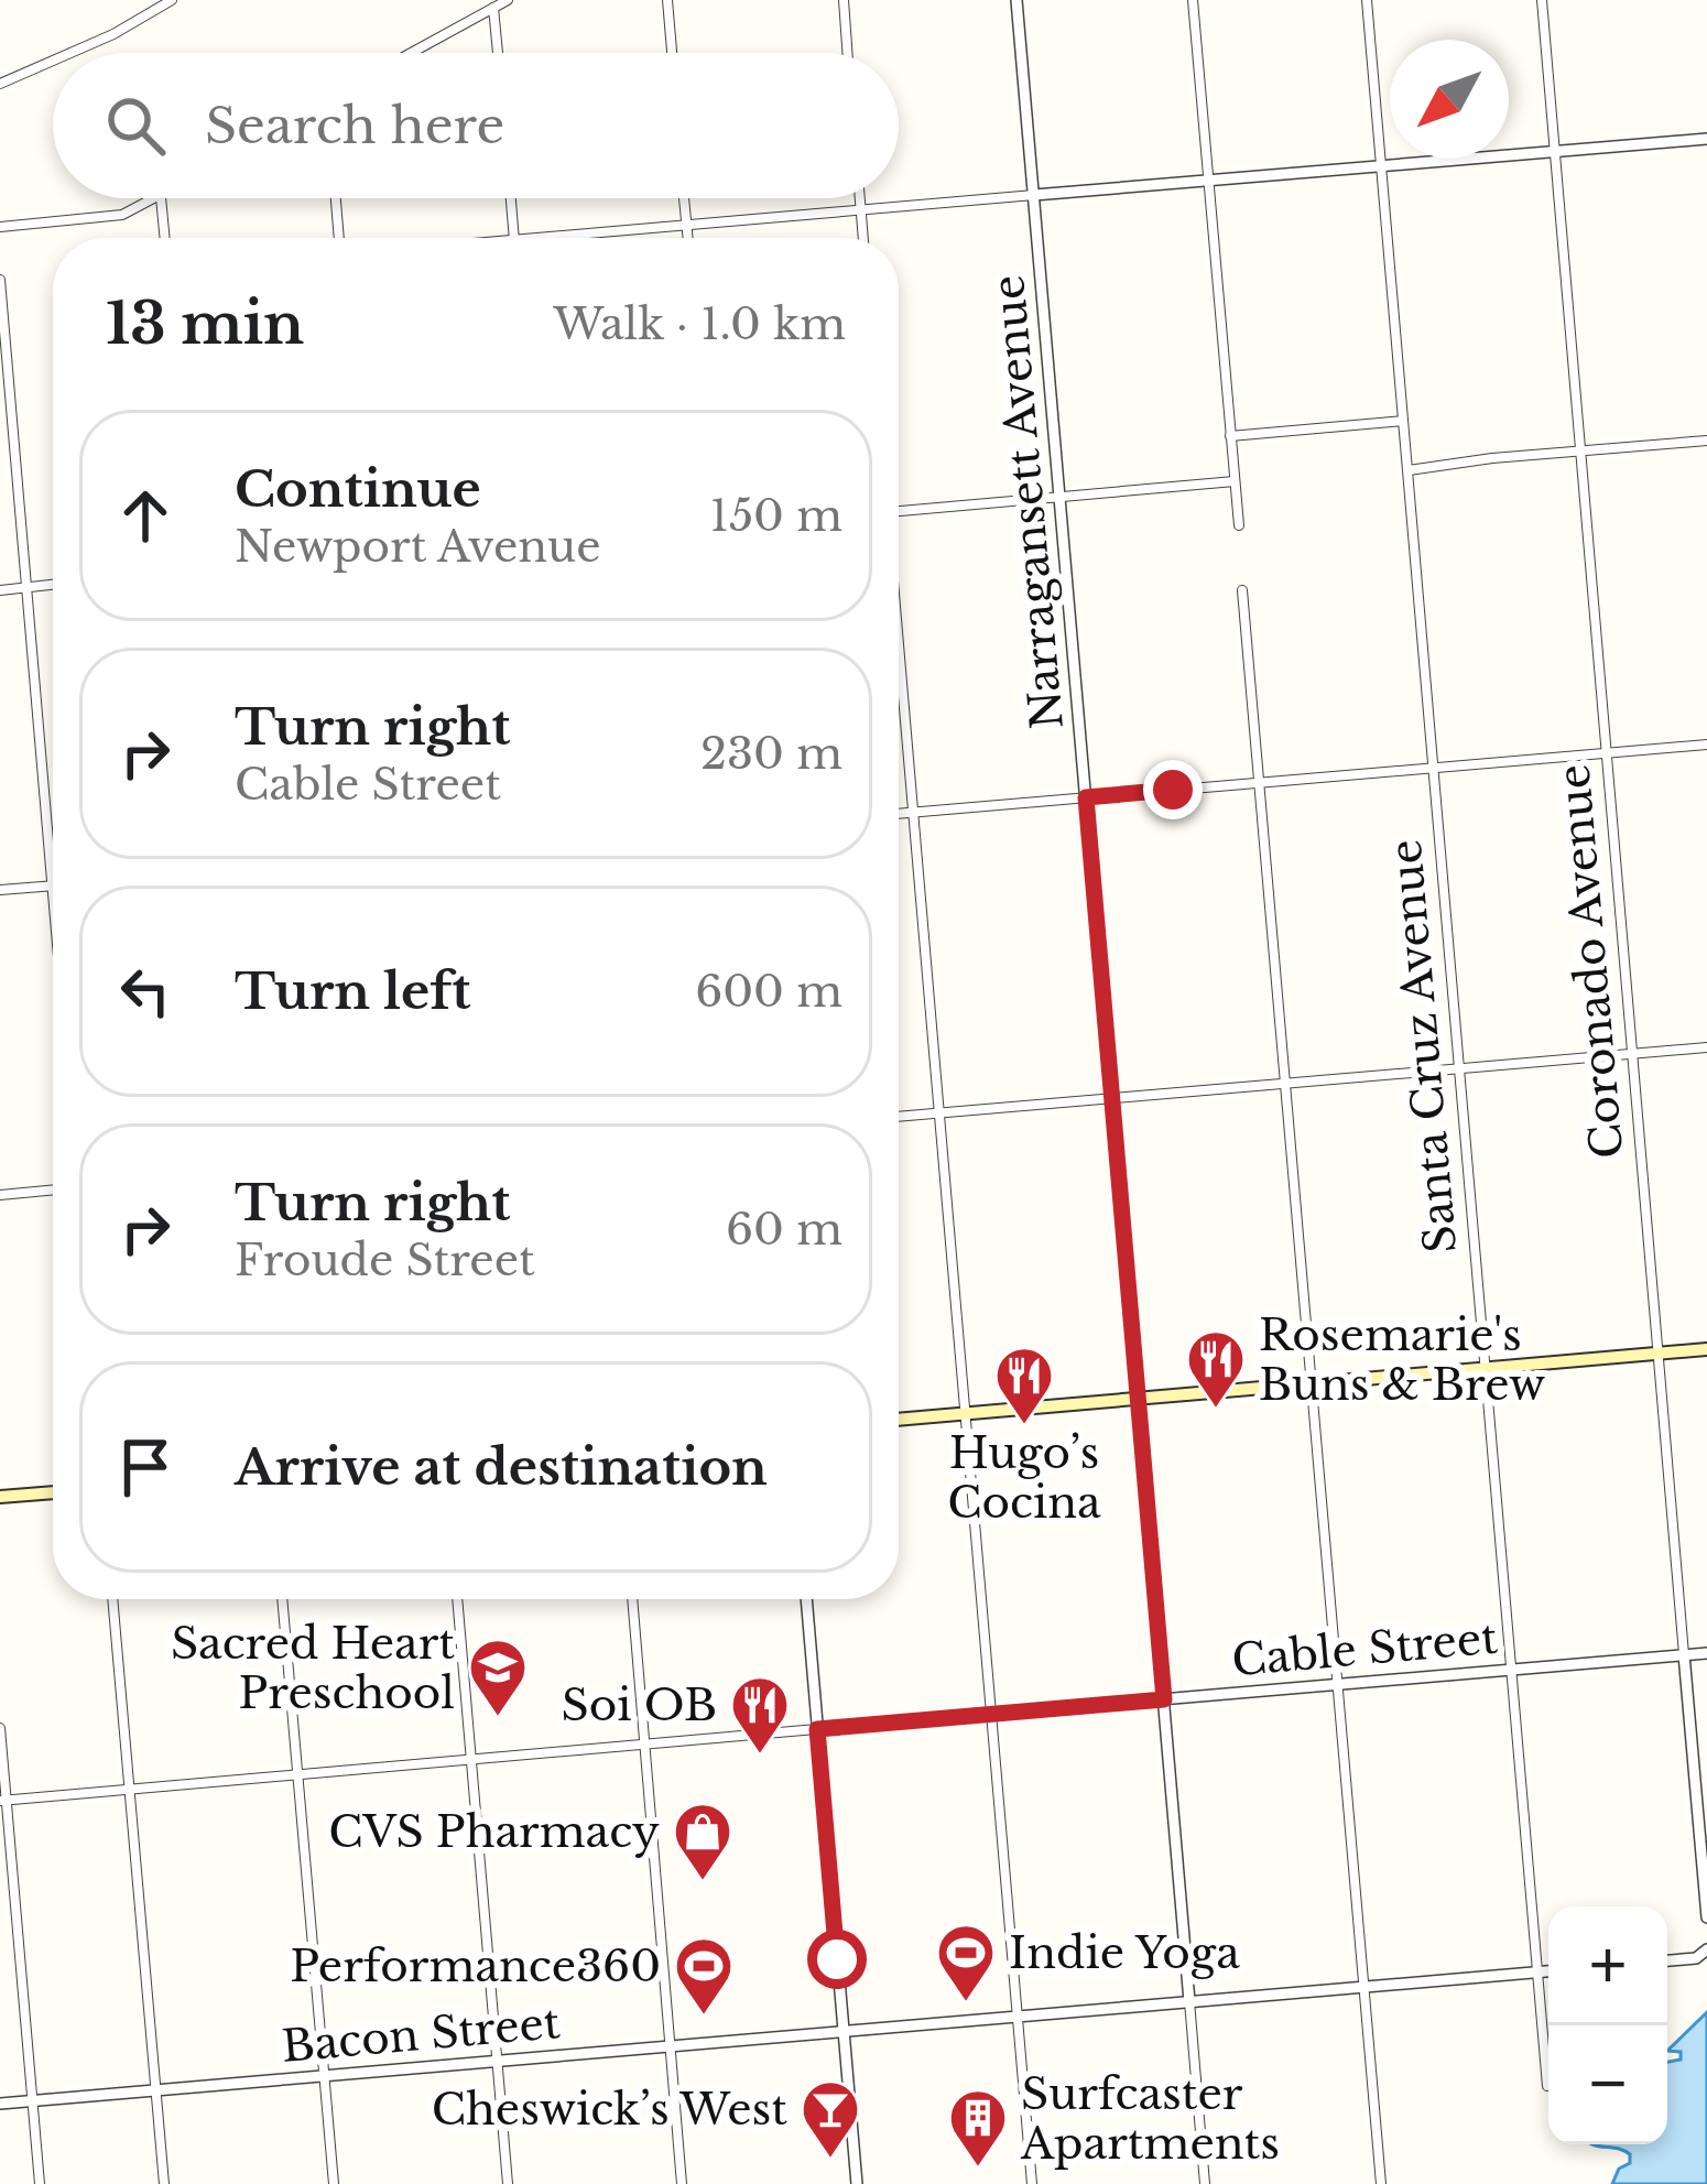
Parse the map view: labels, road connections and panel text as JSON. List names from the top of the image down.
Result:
{
  "streets": {
    "street": [
      "Narragansett Avenue",
      "Coronado Avenue",
      "Santa Cruz Avenue",
      "Cable Street",
      "Bacon Street"
    ]
  },
  "crossings": [
    ["Narragansett Avenue", "Cable Street"],
    ["Narragansett Avenue", "Bacon Street"],
    ["Coronado Avenue", "Cable Street"],
    ["Santa Cruz Avenue", "Cable Street"],
    ["Santa Cruz Avenue", "Bacon Street"]
  ],
  "places": {
    "restaurant": ["Rosemarie's Buns & Brew", "Hugo’s Cocina", "Soi OB"],
    "school or university": ["Sacred Heart Preschool"],
    "shop": ["CVS Pharmacy"],
    "sports": ["Indie Yoga", "Performance360"],
    "bar": ["Cheswick’s West"],
    "building": ["Surfcaster Apartments"]
  },
  "north": "bottom left",
  "page": {
    "search": "Search here",
    "heading": ["13 min", "Walk · 1.0 km"],
    "list": [
      ["Continue", "Newport Avenue", "150 m"],
      ["Turn right", "Cable Street", "230 m"],
      ["Turn left", "600 m"],
      ["Turn right", "Froude Street", "60 m"],
      "Arrive at destination"
    ],
    "map_buttons": ["+", "−"]
  }
}
